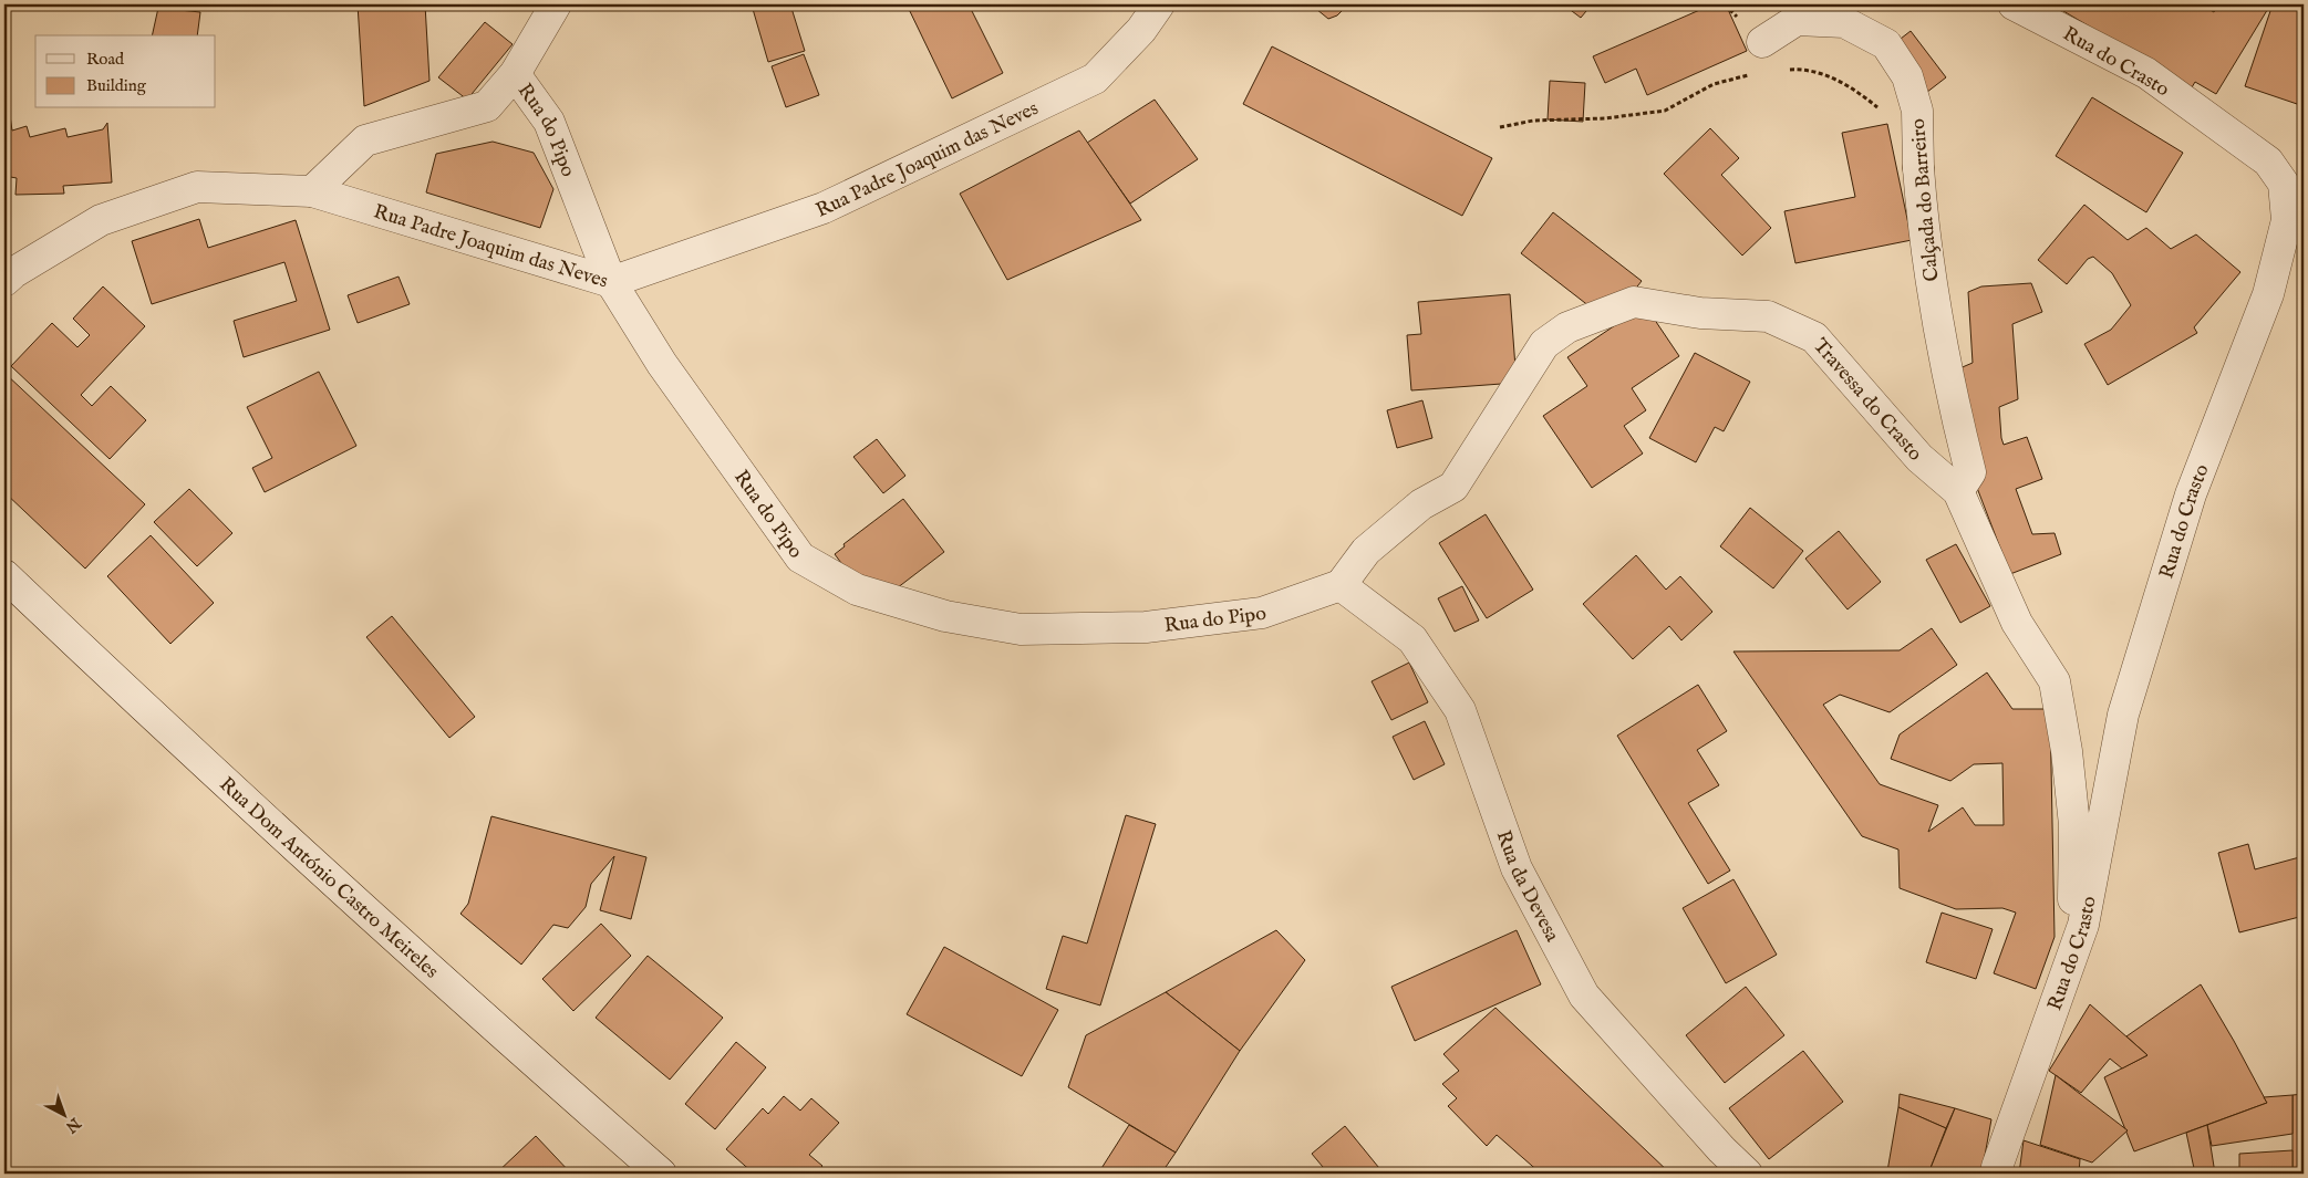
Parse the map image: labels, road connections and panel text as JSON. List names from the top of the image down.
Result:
{
  "streets": {
    "street": [
      "Rua do Crasto",
      "Rua do Pipo",
      "Rua Padre Joaquim das Neves",
      "Calçada do Barreiro",
      "Travessa do Crasto",
      "Rua Dom António Castro Meireles",
      "Rua da Devesa"
    ]
  },
  "crossings": [
    ["Rua do Crasto", "Travessa do Crasto"],
    ["Rua do Pipo", "Rua Padre Joaquim das Neves"],
    ["Rua do Pipo", "Travessa do Crasto"],
    ["Rua do Pipo", "Rua da Devesa"],
    ["Calçada do Barreiro", "Travessa do Crasto"],
    ["Travessa do Crasto", "Rua da Devesa"]
  ],
  "legend": ["Road", "Building"],
  "north": "bottom right"
}
